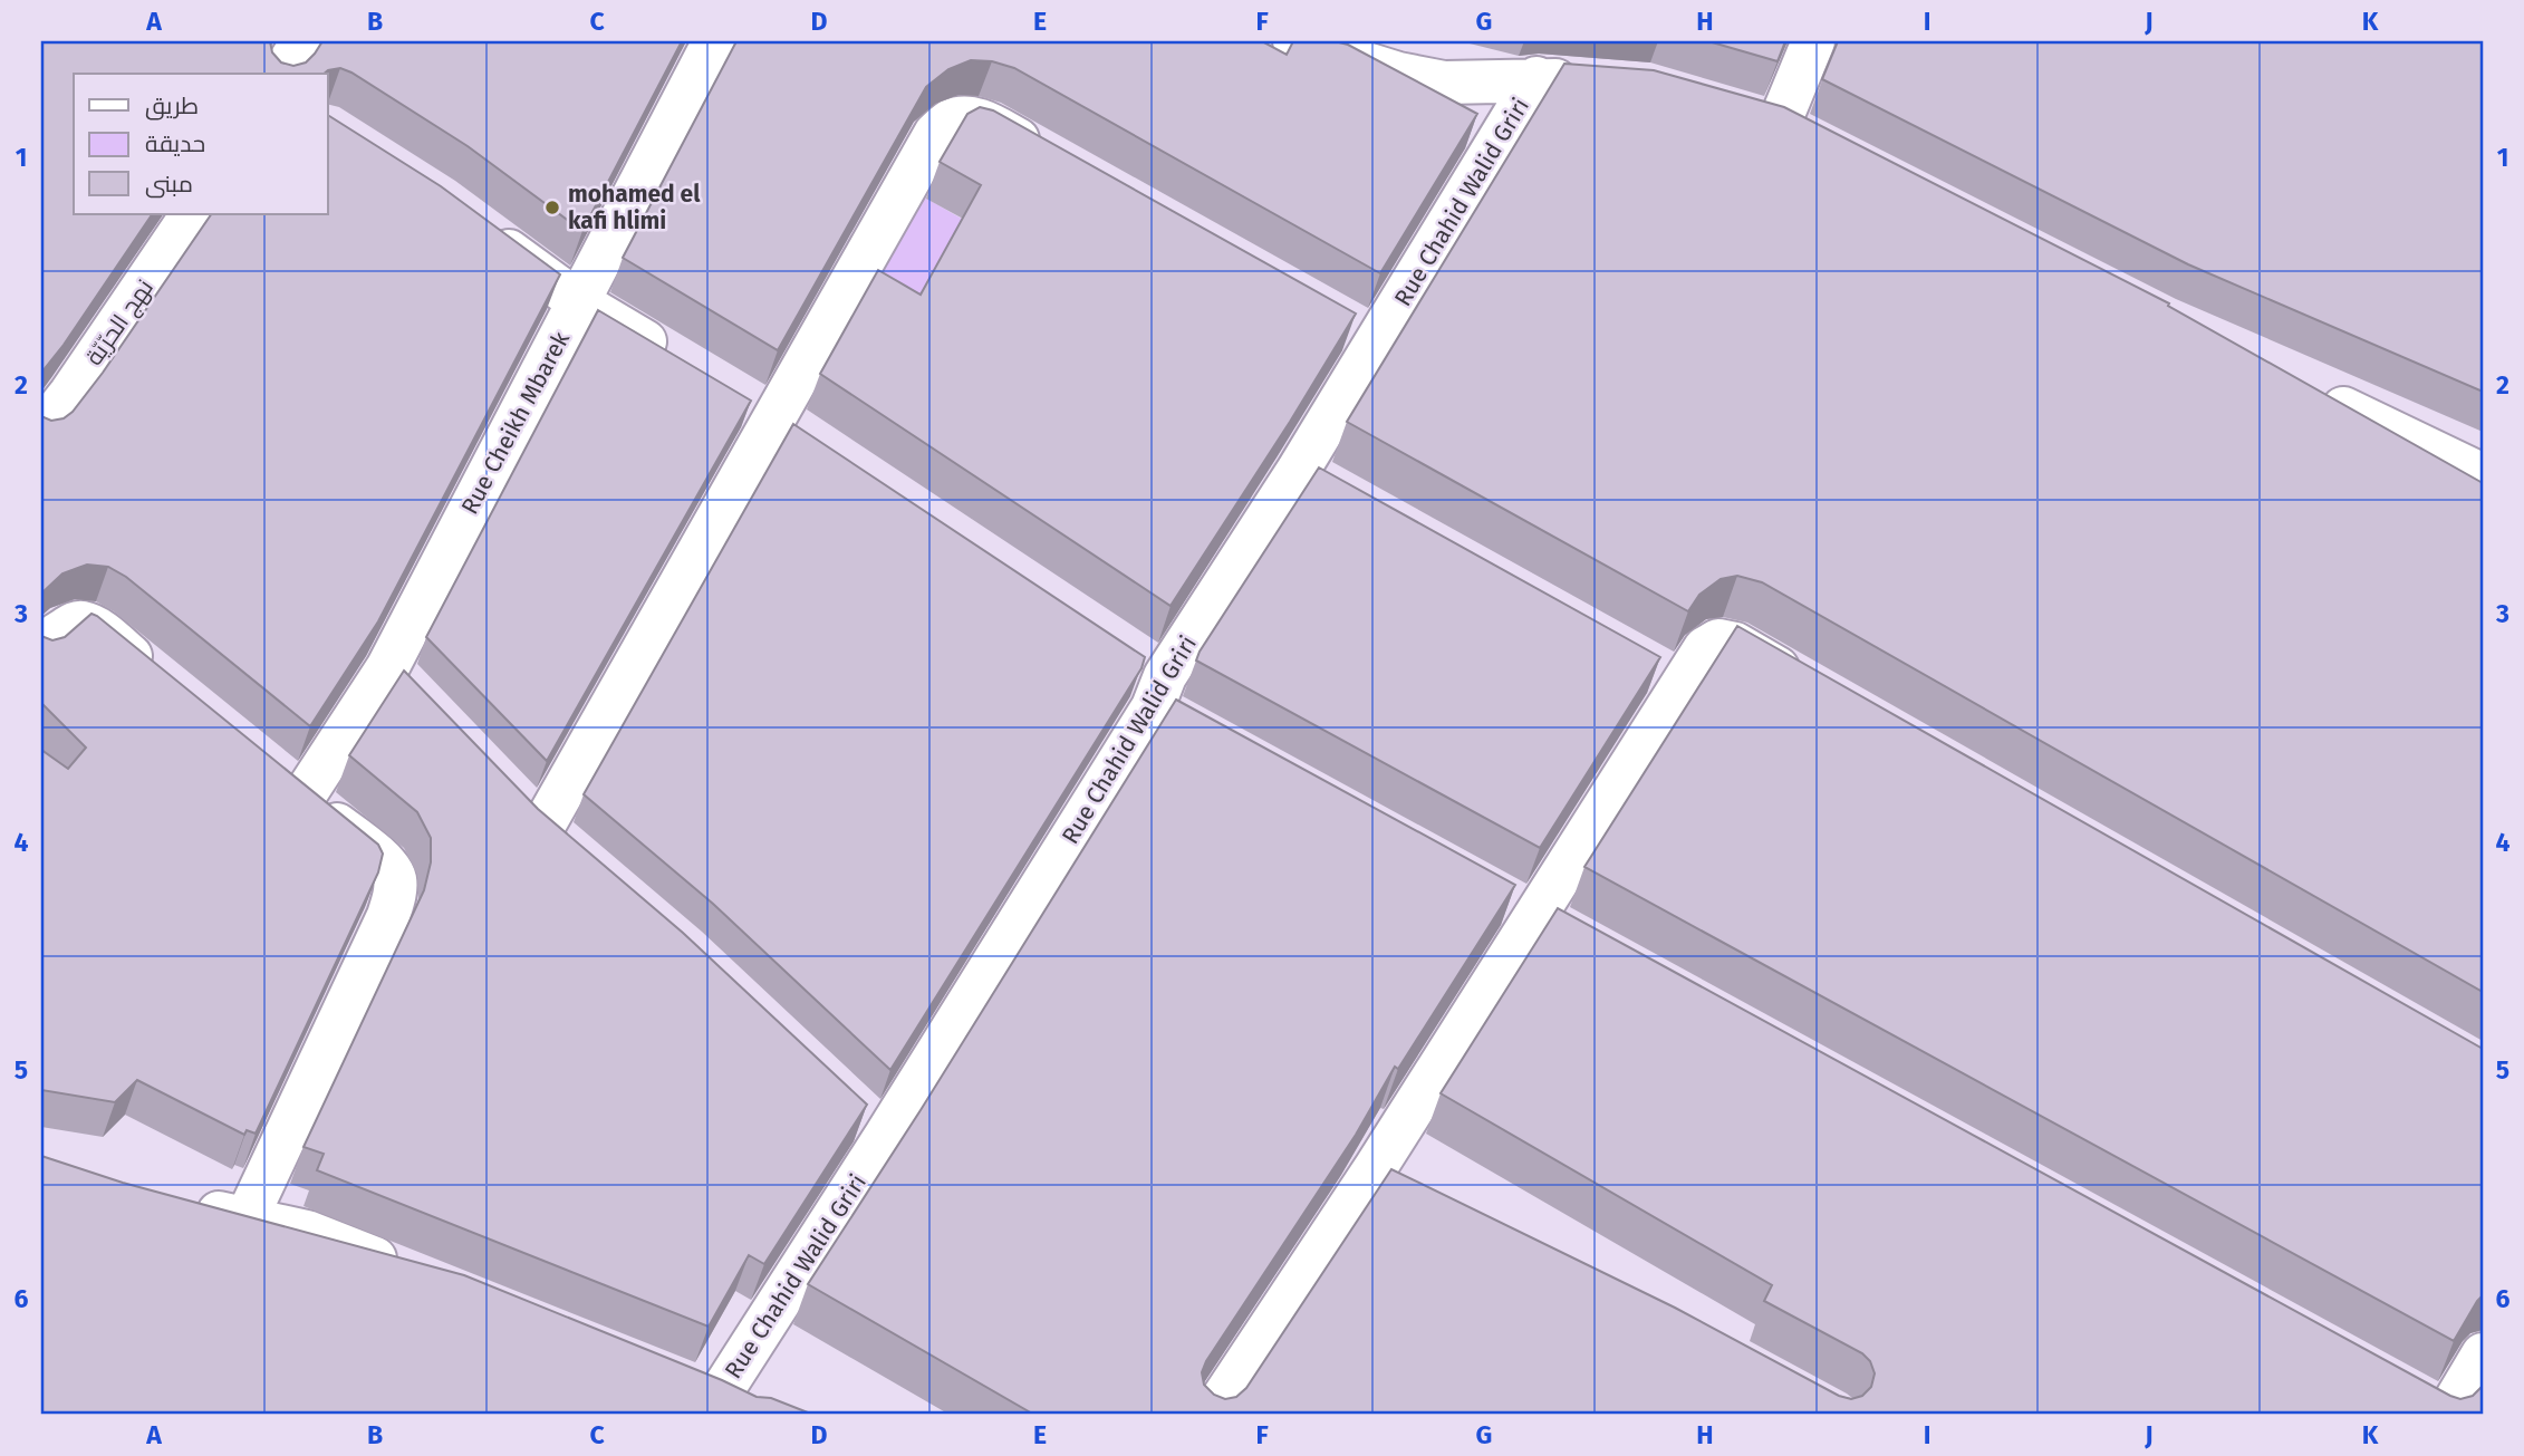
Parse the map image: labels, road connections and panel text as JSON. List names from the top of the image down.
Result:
{
  "streets": {
    "street": ["Rue Chahid Walid Griri", "نهج الحرّيّة", "Rue Cheikh Mbarek"]
  },
  "places": ["mohamed el kafi hlimi"],
  "legend": ["طريق", "حديقة", "مبنى"],
  "grid": {
    "columns": [
      "A",
      "B",
      "C",
      "D",
      "E",
      "F",
      "G",
      "H",
      "I",
      "J",
      "K"
    ],
    "rows": [
      "1",
      "2",
      "3",
      "4",
      "5",
      "6"
    ]
  }
}
